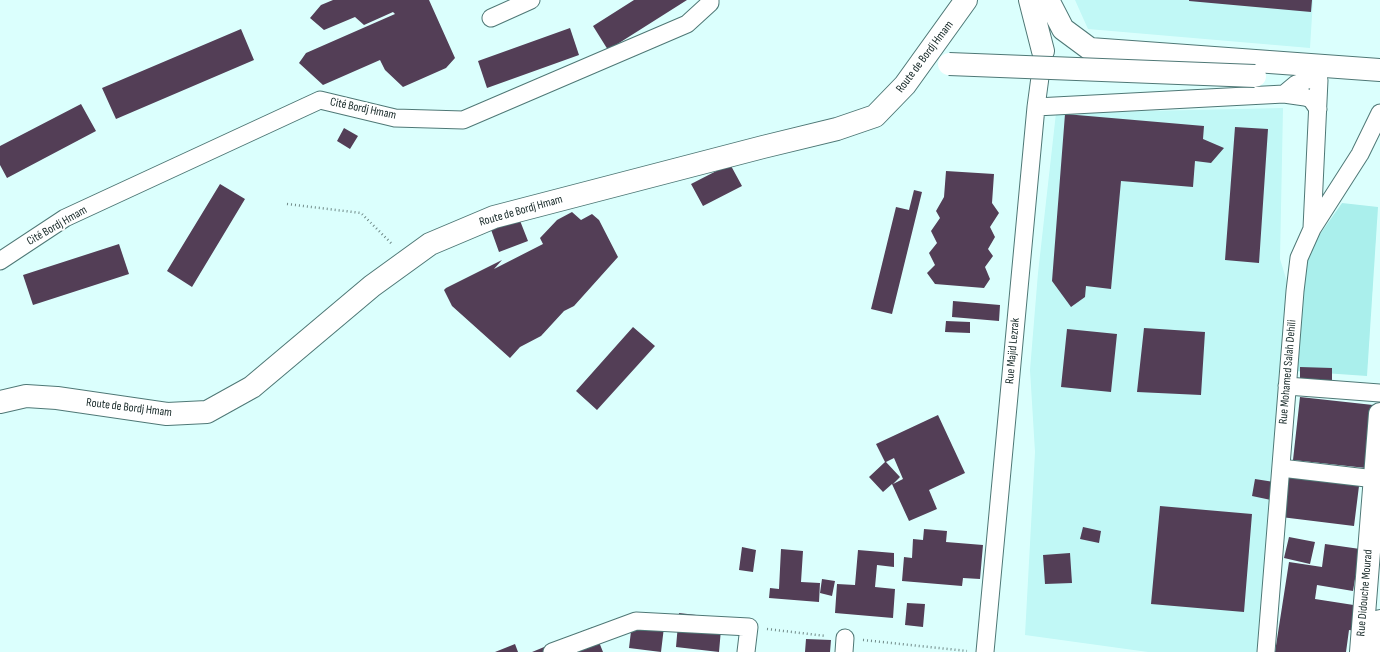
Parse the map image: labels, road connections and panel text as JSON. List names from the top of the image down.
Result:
{
  "streets": {
    "main road": ["Route de Bordj Hmam", "Rue Didouche Mourad"],
    "street": ["Cité Bordj Hmam", "Rue Majid Lezrak", "Rue Mohamed Salah Dehili"]
  }
}
